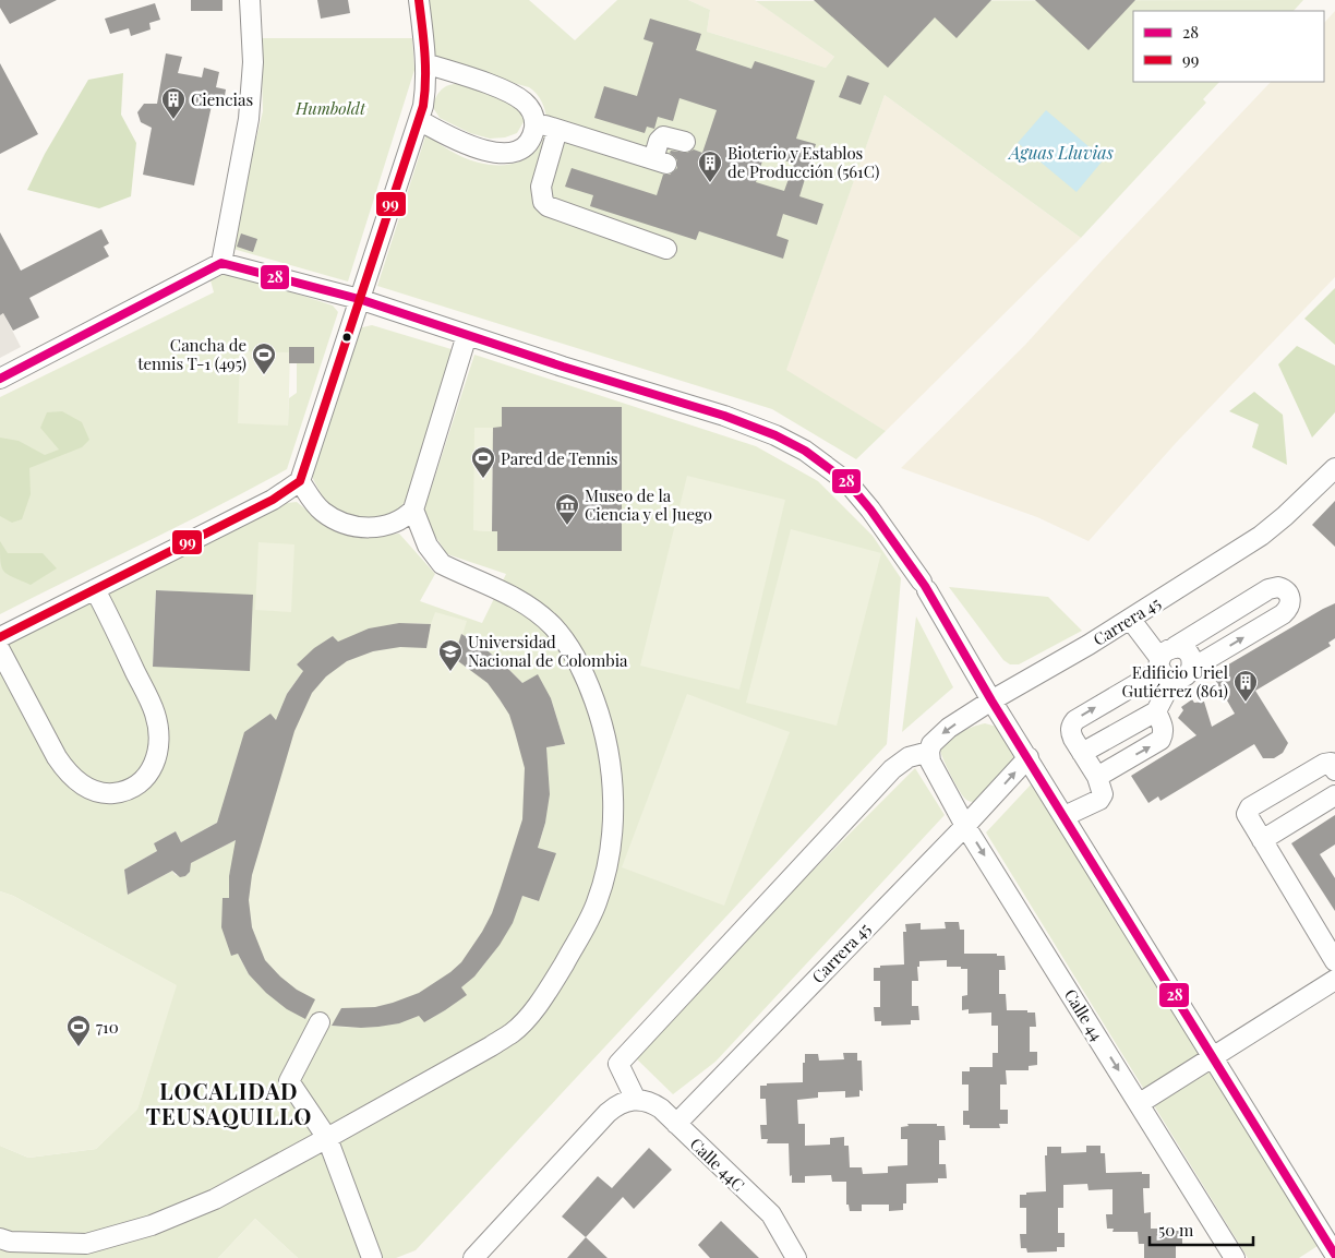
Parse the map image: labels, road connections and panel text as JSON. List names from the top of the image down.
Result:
{
  "streets": {
    "street": ["Carrera 45", "Calle 44", "Calle 44C"]
  },
  "crossings": [
    ["Carrera 45", "Calle 44"],
    ["Carrera 45", "Calle 44C"]
  ],
  "districts": ["LOCALIDAD TEUSAQUILLO"],
  "water": ["Aguas Lluvias"],
  "parks": ["Humboldt"],
  "places": {
    "building": ["Ciencias", "Bioterio y Establos de Producción (561C)", "Edificio Uriel Gutiérrez (861)"],
    "sports": ["Cancha de tennis T-1 (495)", "Pared de Tennis", "710"],
    "museum": ["Museo de la Ciencia y el Juego"],
    "school or university": ["Universidad Nacional de Colombia"]
  },
  "lines": ["transit line 99", "transit line 28"],
  "legend": ["28", "99"],
  "scale_bar": "50 m"
}
